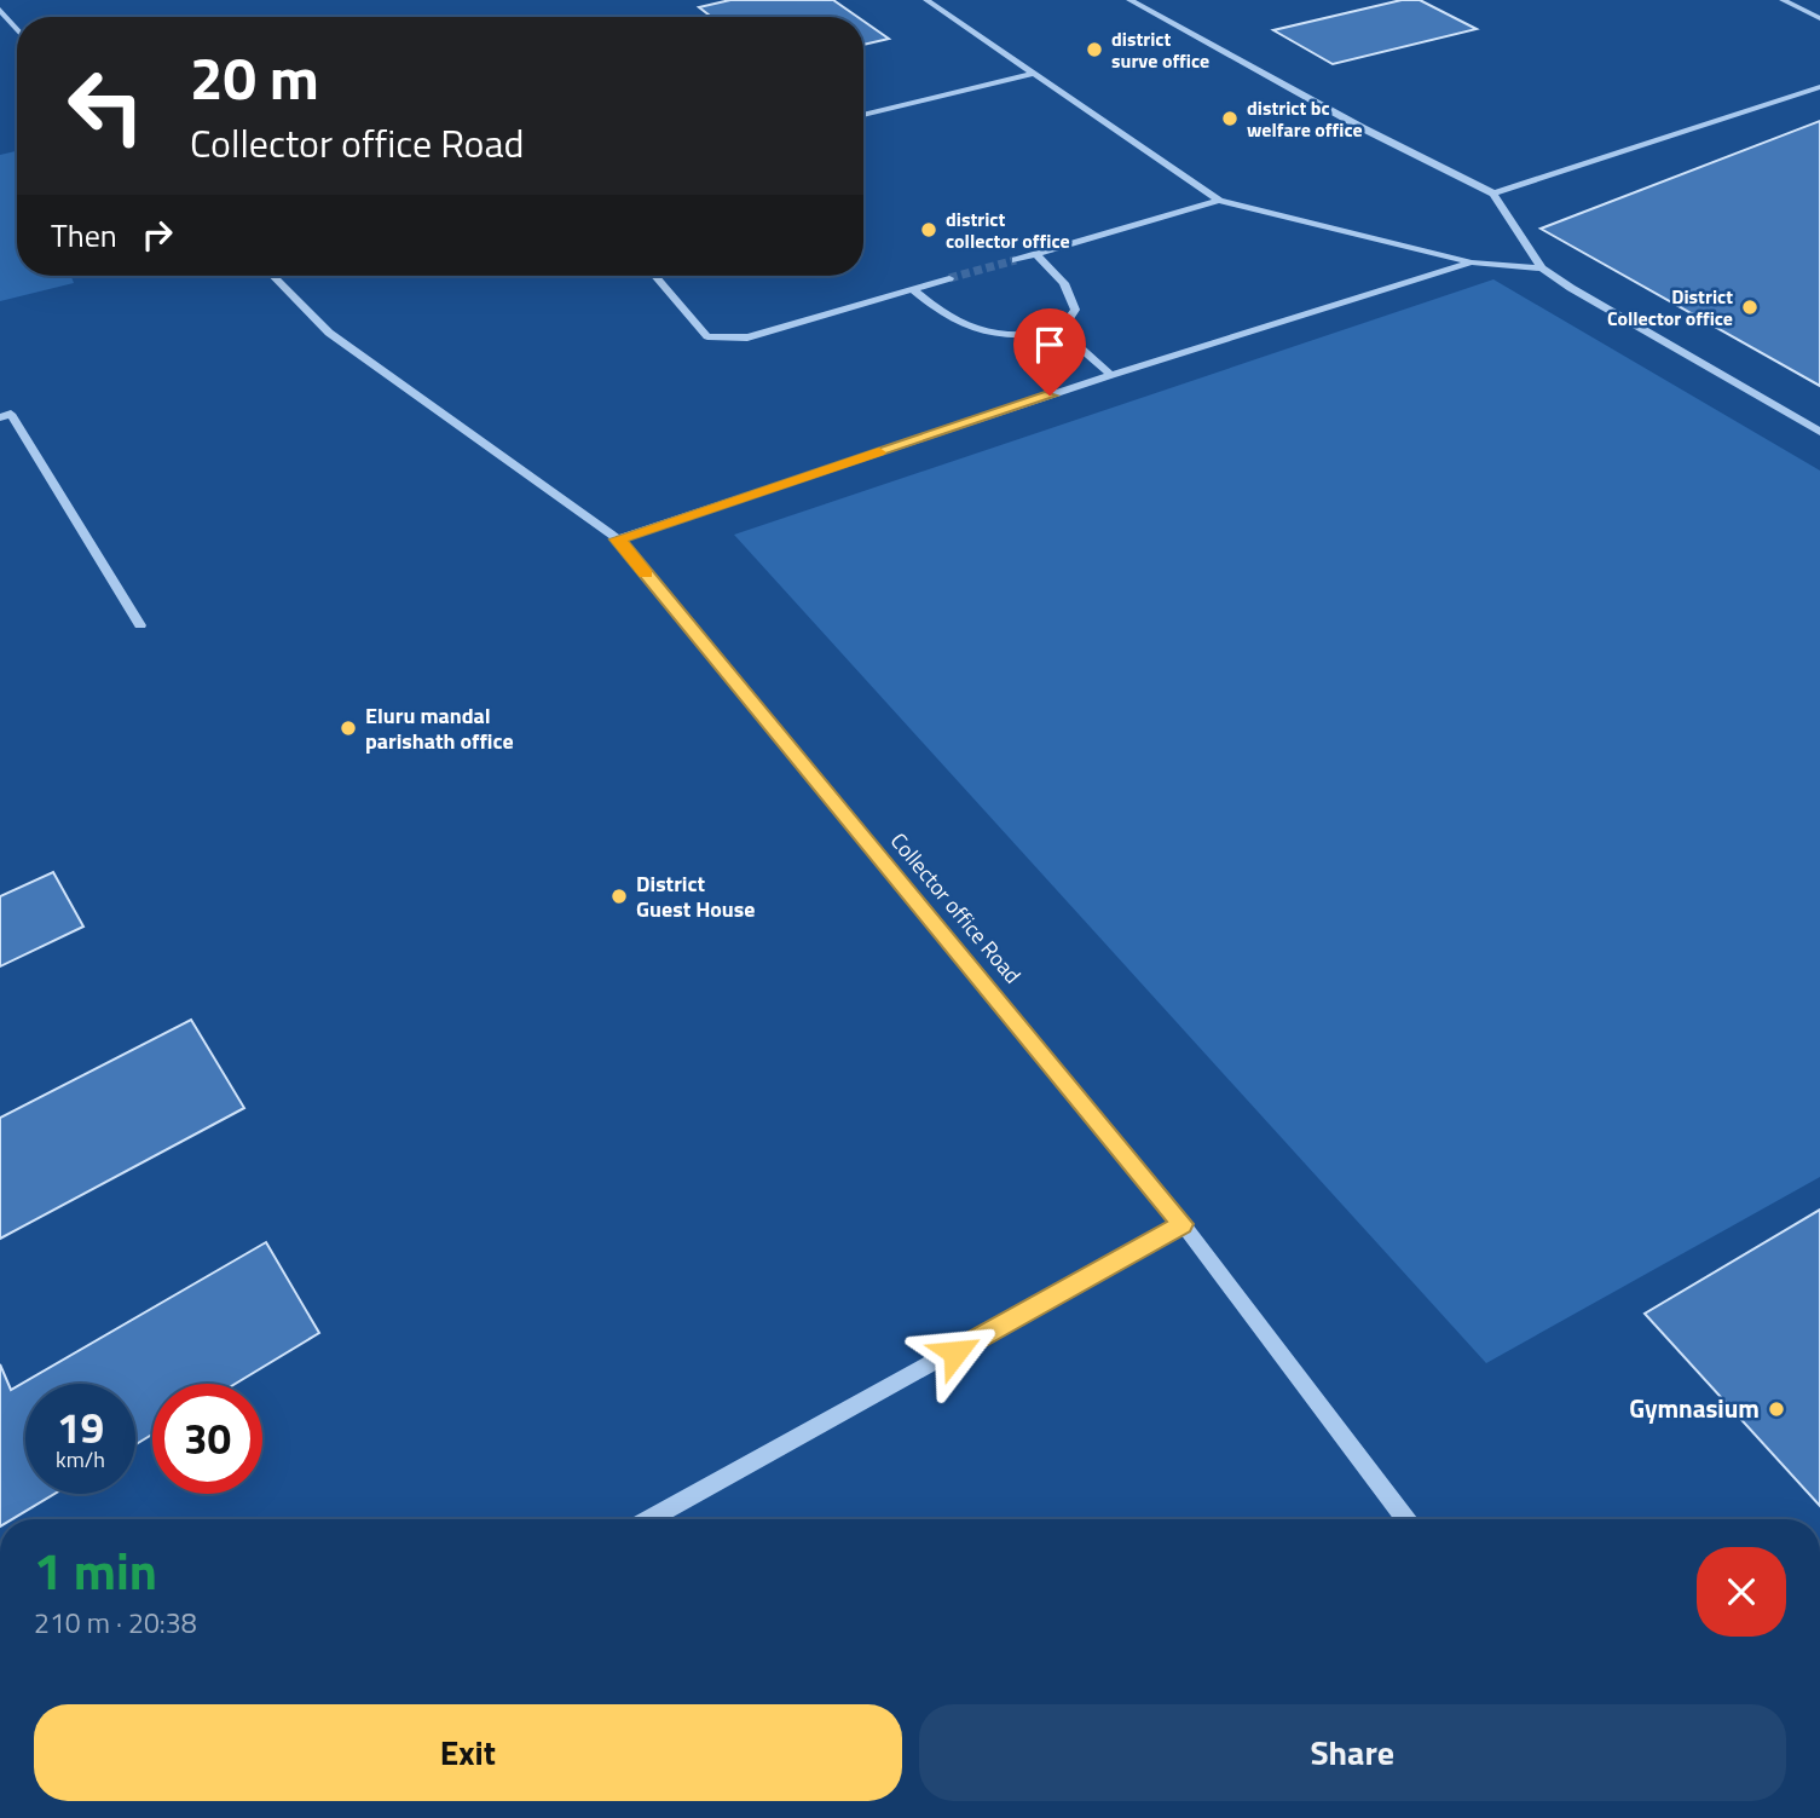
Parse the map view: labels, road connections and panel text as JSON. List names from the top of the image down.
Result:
{
  "streets": {
    "street": ["Collector office Road"]
  },
  "places": [
    "district surve office",
    "district bc welfare office",
    "district collector office",
    "District Collector office",
    "Eluru mandal parishath office",
    "District Guest House",
    "Gymnasium"
  ],
  "page": {
    "turn": ["20 m", "Collector office Road"],
    "then": "Then",
    "speed": "19 km/h",
    "limit": "30",
    "heading": ["1 min", "210 m · 20:38"],
    "buttons": ["Exit", "Share"]
  }
}
